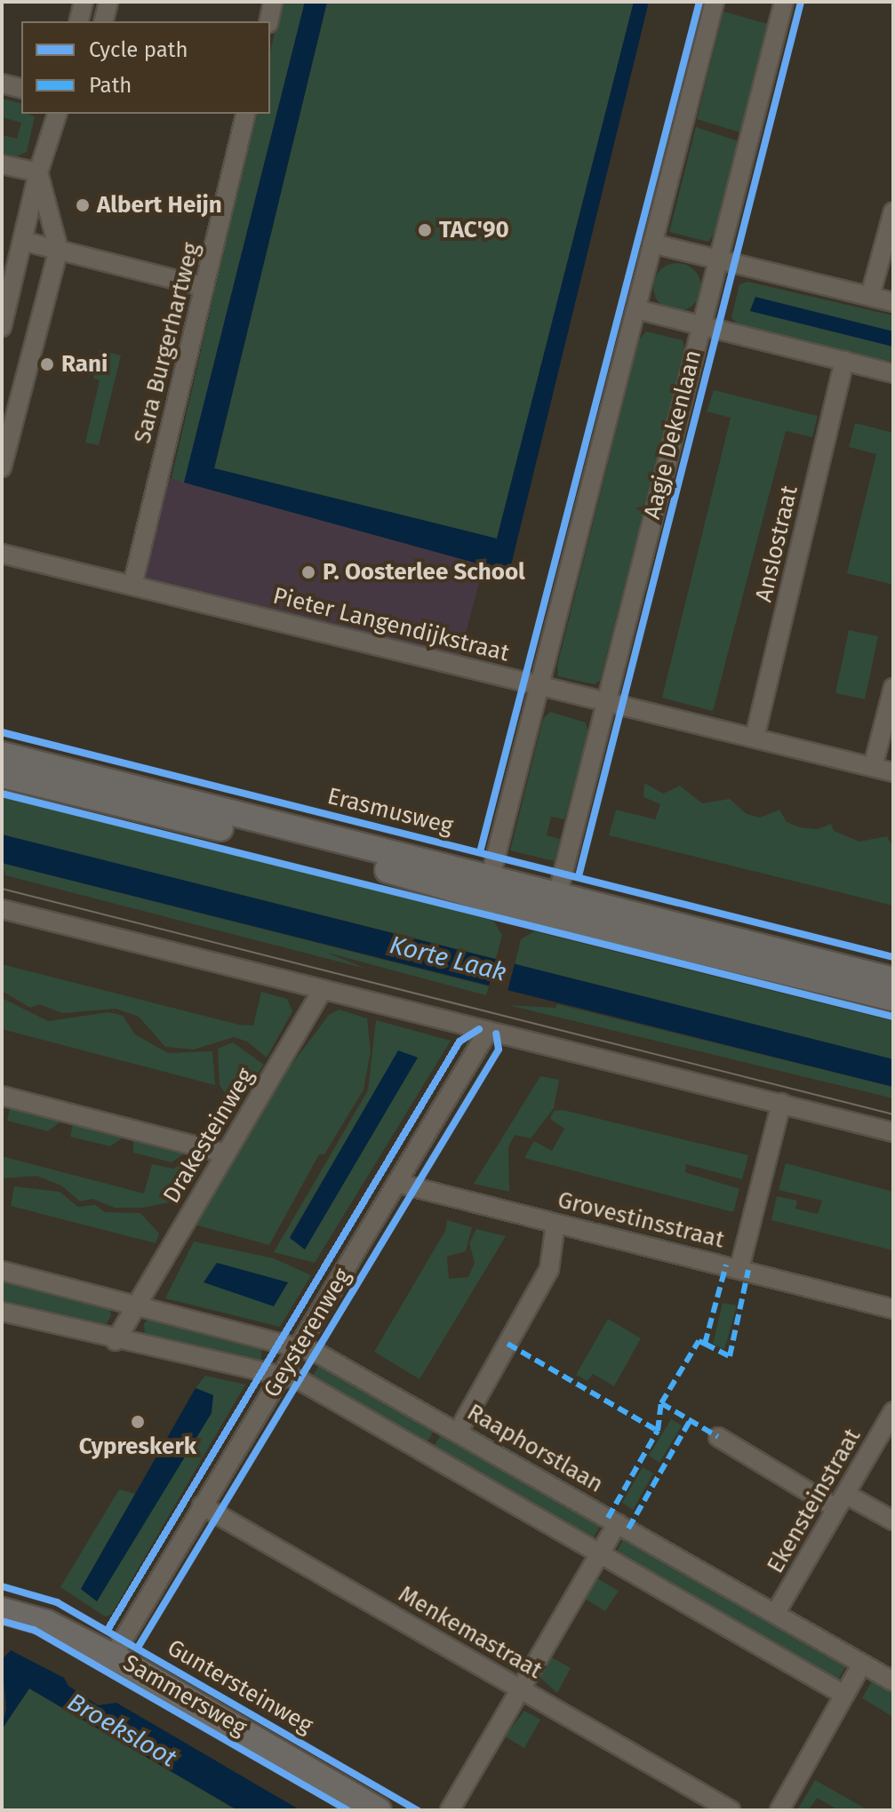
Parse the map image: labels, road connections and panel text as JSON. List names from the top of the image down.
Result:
{
  "streets": {
    "main road": ["Erasmusweg", "Guntersteinweg"],
    "street": [
      "Sara Burgerhartweg",
      "Aagje Dekenlaan",
      "Anslostraat",
      "Pieter Langendijkstraat",
      "Drakesteinweg",
      "Grovestinsstraat",
      "Geysterenweg",
      "Raaphorstlaan",
      "Ekensteinstraat",
      "Menkemastraat"
    ],
    "cycle path": ["Sammersweg"]
  },
  "crossings": [
    ["Sara Burgerhartweg", "Pieter Langendijkstraat"],
    ["Aagje Dekenlaan", "Pieter Langendijkstraat"],
    ["Aagje Dekenlaan", "Erasmusweg"],
    ["Anslostraat", "Pieter Langendijkstraat"],
    ["Drakesteinweg", "Raaphorstlaan"],
    ["Grovestinsstraat", "Geysterenweg"],
    ["Geysterenweg", "Raaphorstlaan"],
    ["Geysterenweg", "Menkemastraat"],
    ["Geysterenweg", "Guntersteinweg"],
    ["Raaphorstlaan", "Ekensteinstraat"]
  ],
  "water": ["Korte Laak", "Broeksloot"],
  "places": [
    "Albert Heijn",
    "TAC'90",
    "Rani",
    "P. Oosterlee School",
    "Cypreskerk"
  ],
  "legend": ["Cycle path", "Path"]
}
